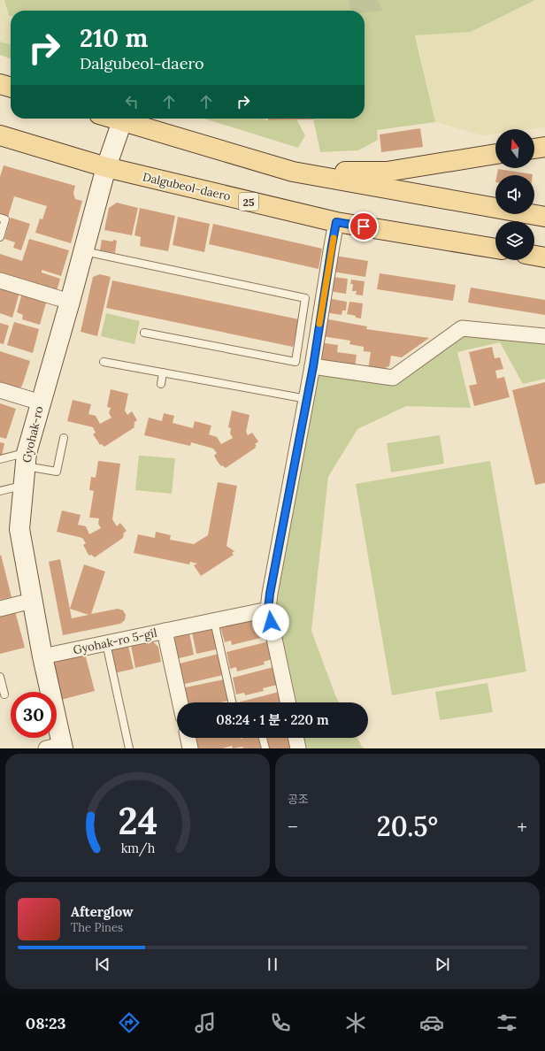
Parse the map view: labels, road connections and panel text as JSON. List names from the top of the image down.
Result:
{
  "streets": {
    "main road": ["Dalgubeol-daero", "25"],
    "street": ["Gyohak-ro", "Gyohak-ro 5-gil"]
  },
  "crossings": [
    ["Dalgubeol-daero", "Gyohak-ro"],
    ["Gyohak-ro", "Gyohak-ro 5-gil"]
  ],
  "north": "top",
  "page": {
    "turn": ["210 m", "Dalgubeol-daero"],
    "limit": "30",
    "trip": "08:24 · 1 분 · 220 m",
    "tile": "공조",
    "heat": ["−", "20.5°", "+"],
    "song": ["Afterglow", "The Pines"],
    "tabs": "08:23",
    "gauge": ["24", "km/h"]
  }
}
